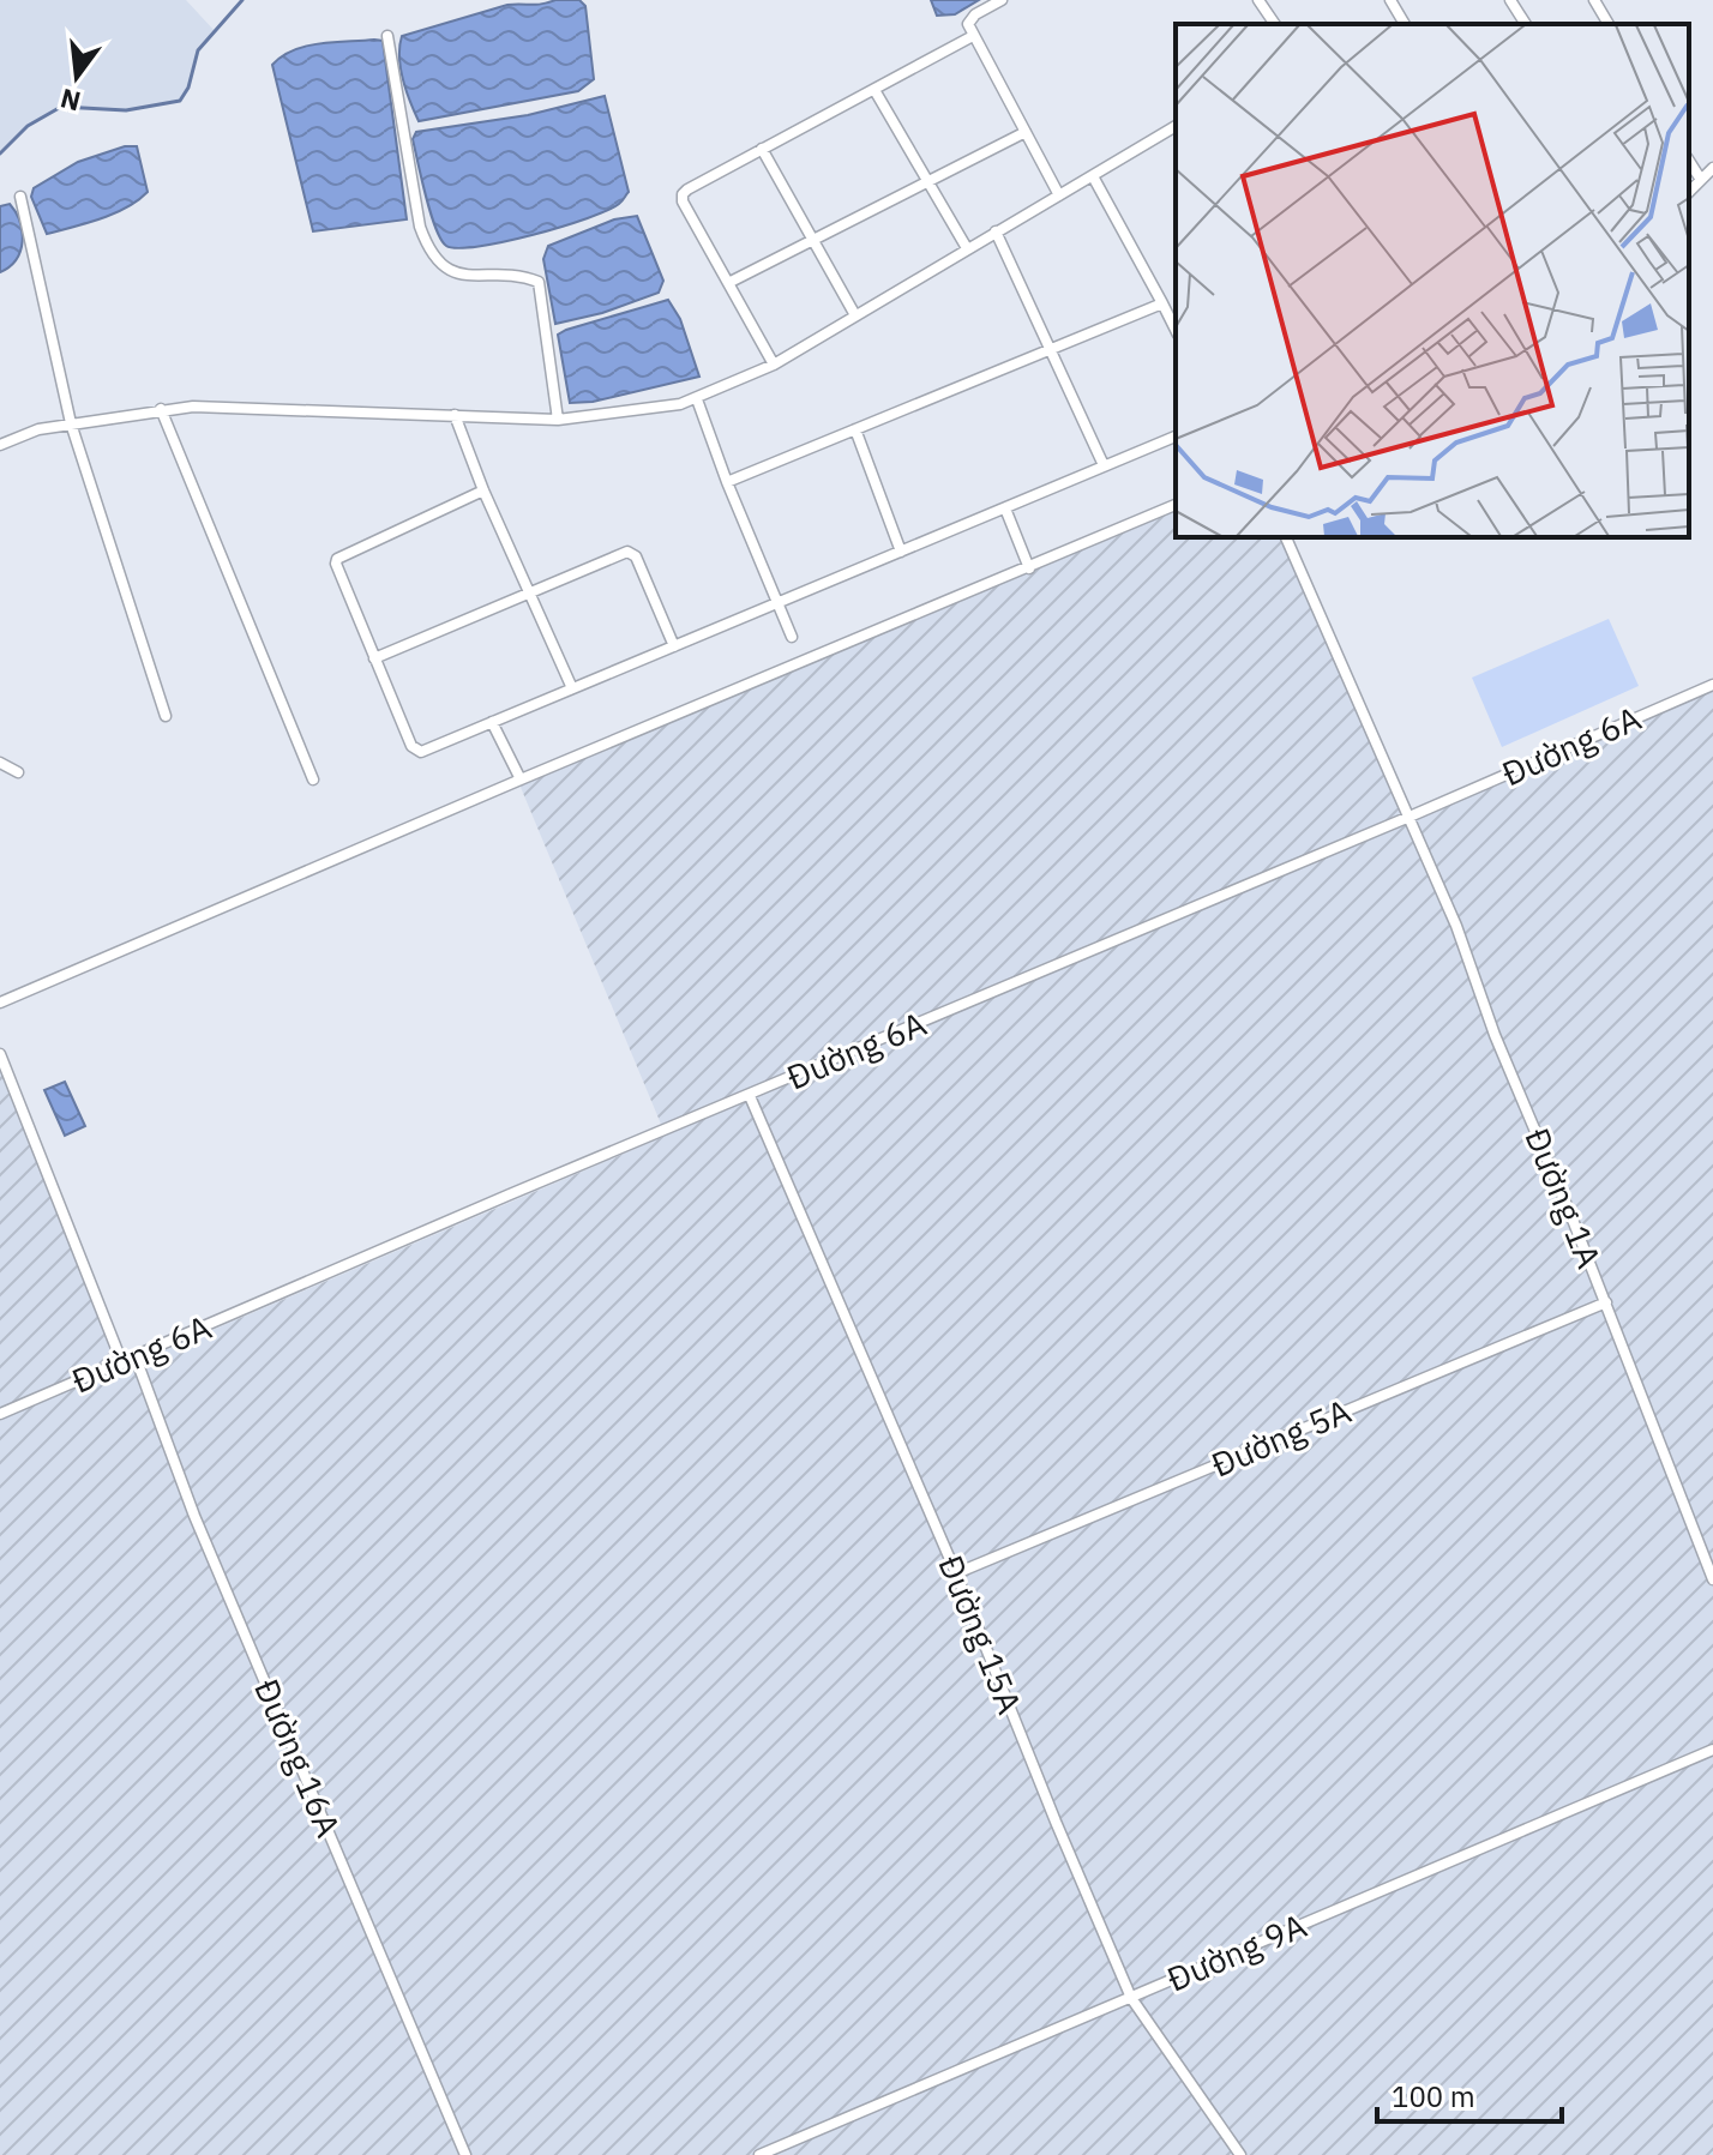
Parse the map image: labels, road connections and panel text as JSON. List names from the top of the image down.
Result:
{
  "streets": {
    "street": [
      "Đường 6A",
      "Đường 1A",
      "Đường 5A",
      "Đường 15A",
      "Đường 16A",
      "Đường 9A"
    ]
  },
  "crossings": [
    ["Đường 6A", "Đường 1A"],
    ["Đường 6A", "Đường 15A"],
    ["Đường 6A", "Đường 16A"],
    ["Đường 1A", "Đường 5A"],
    ["Đường 5A", "Đường 15A"],
    ["Đường 15A", "Đường 9A"]
  ],
  "scale_bar": "100 m",
  "north": "bottom"
}
